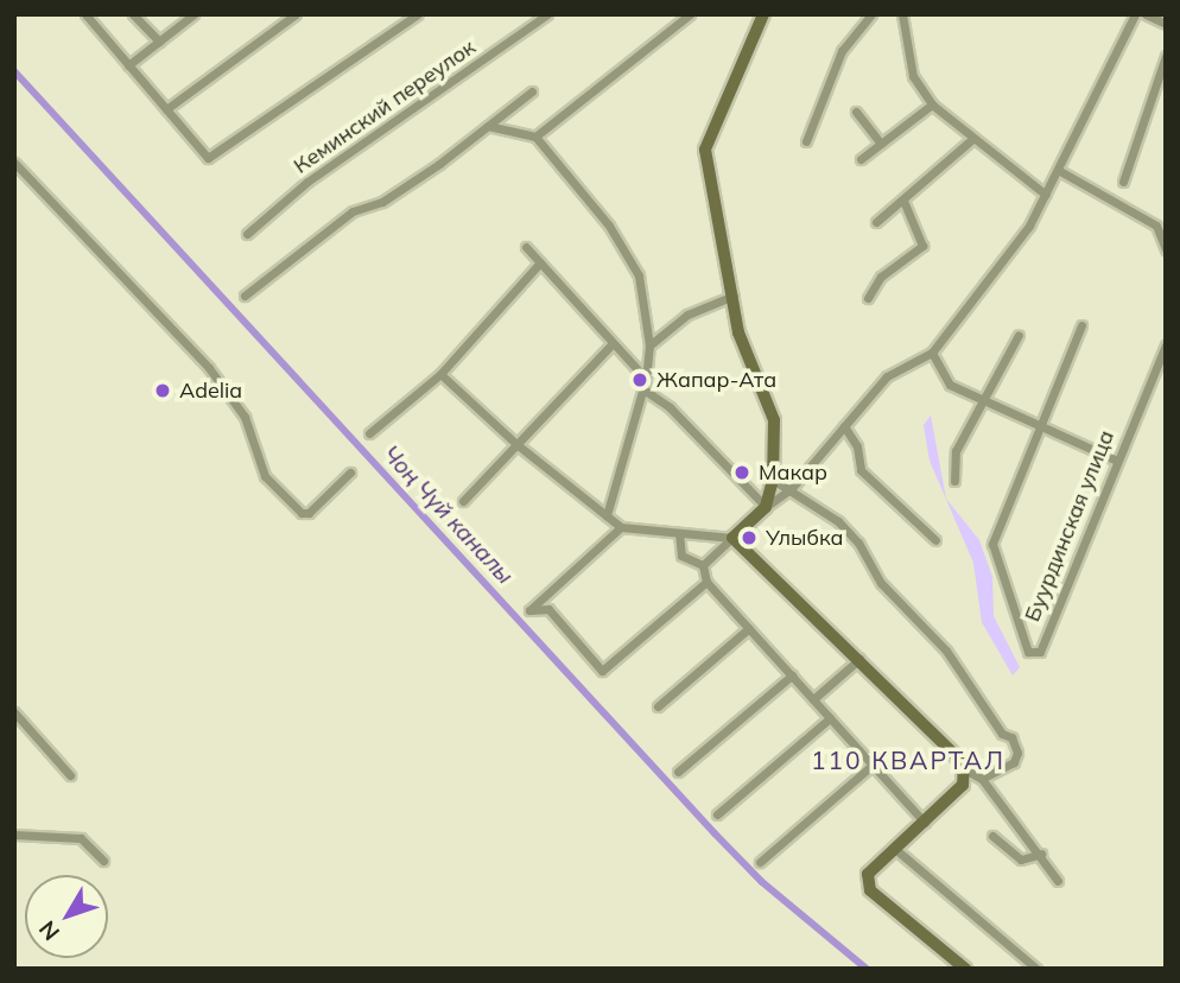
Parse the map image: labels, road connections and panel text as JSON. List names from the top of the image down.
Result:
{
  "streets": {
    "street": ["Кеминский переулок", "Буурдинская улица"]
  },
  "districts": ["110 КВАРТАЛ"],
  "water": ["Чоң Чүй каналы"],
  "places": [
    "Жапар-Ата",
    "Adelia",
    "Макар",
    "Улыбка"
  ],
  "north": "bottom left"
}
